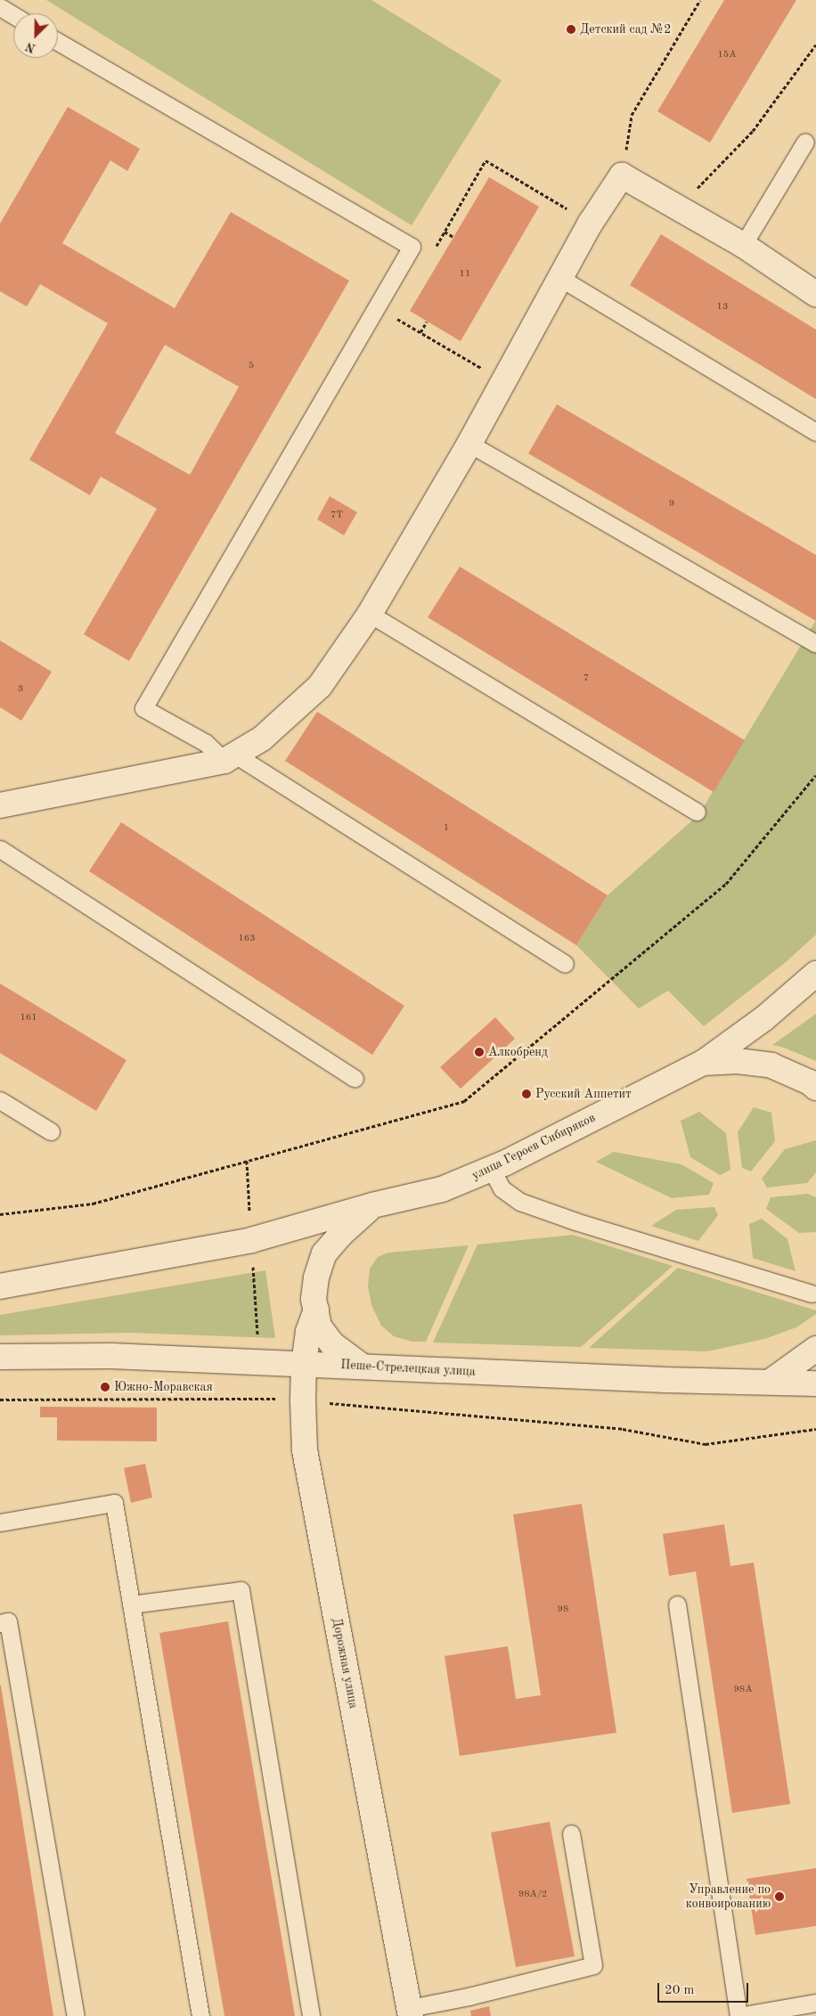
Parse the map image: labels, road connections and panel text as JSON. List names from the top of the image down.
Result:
{
  "streets": {
    "street": ["улица Героев Сибиряков", "Пеше-Стрелецкая улица", "Дорожная улица"]
  },
  "crossings": [
    ["Пеше-Стрелецкая улица", "Дорожная улица"]
  ],
  "places": [
    "Детский сад №2",
    "Алкобренд",
    "Русский Аппетит",
    "Южно-Моравская",
    "Управление по конвоированию"
  ],
  "house_numbers": [
    "15А",
    "11",
    "13",
    "5",
    "9",
    "7Т",
    "7",
    "3",
    "1",
    "163",
    "161",
    "98",
    "98А",
    "98А/2"
  ],
  "scale_bar": "20 m",
  "north": "bottom left"
}
